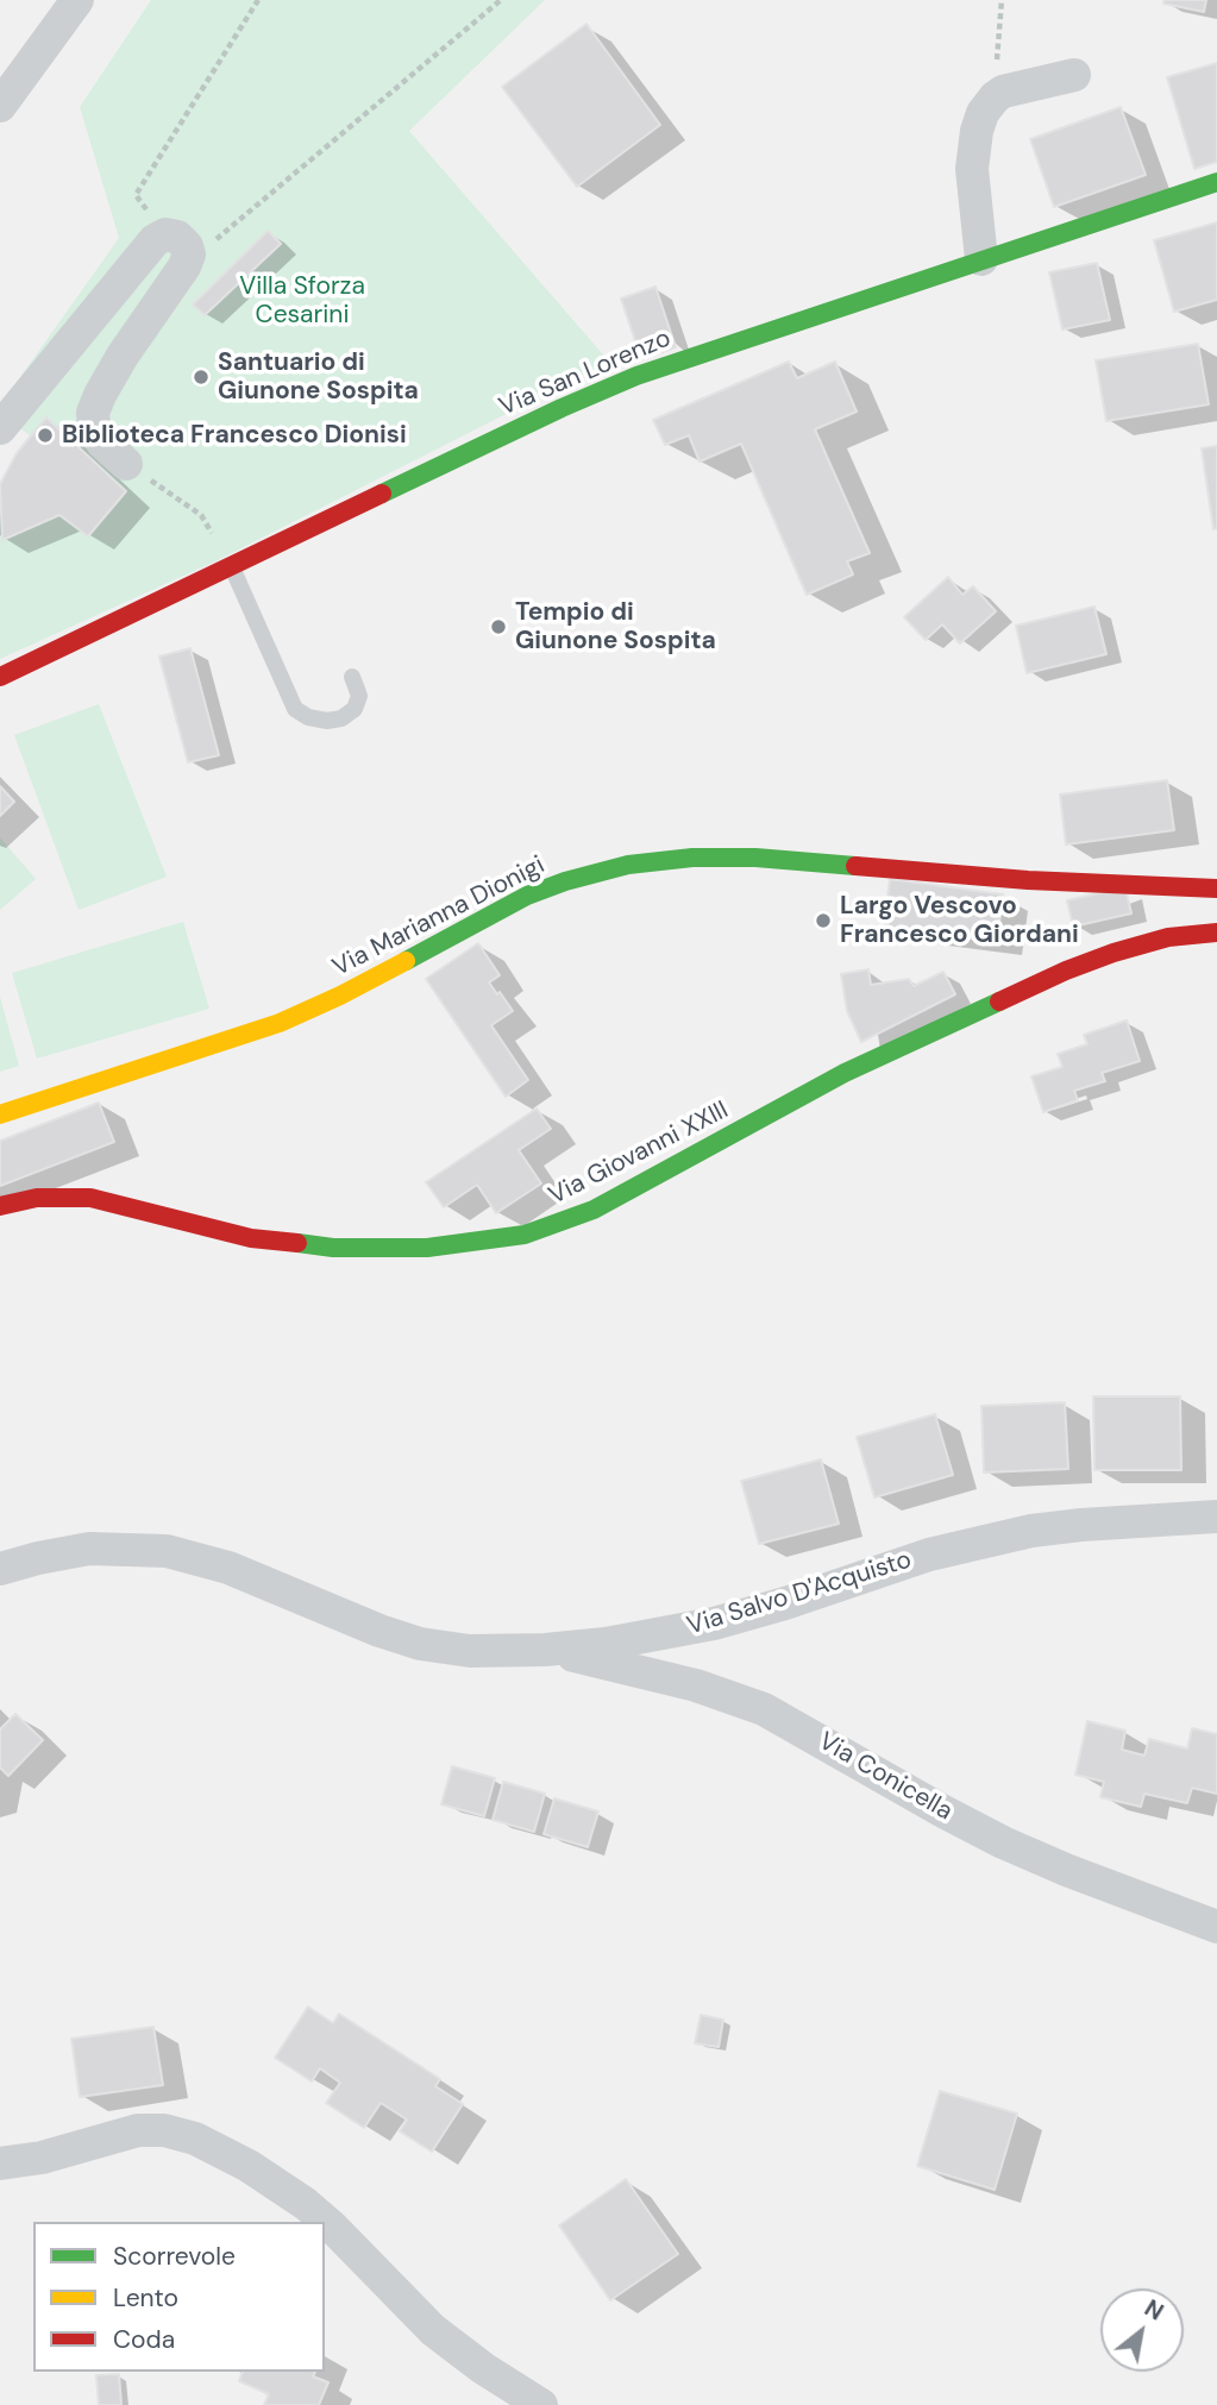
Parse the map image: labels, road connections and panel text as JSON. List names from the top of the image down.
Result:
{
  "streets": {
    "street": [
      "Via San Lorenzo",
      "Via Marianna Dionigi",
      "Via Giovanni XXIII",
      "Via Salvo D'Acquisto",
      "Via Conicella"
    ]
  },
  "crossings": [
    ["Via Salvo D'Acquisto", "Via Conicella"]
  ],
  "parks": ["Villa Sforza Cesarini"],
  "places": [
    "Santuario di Giunone Sospita",
    "Biblioteca Francesco Dionisi",
    "Tempio di Giunone Sospita",
    "Largo Vescovo Francesco Giordani"
  ],
  "legend": ["Scorrevole", "Lento", "Coda"],
  "north": "top right"
}
